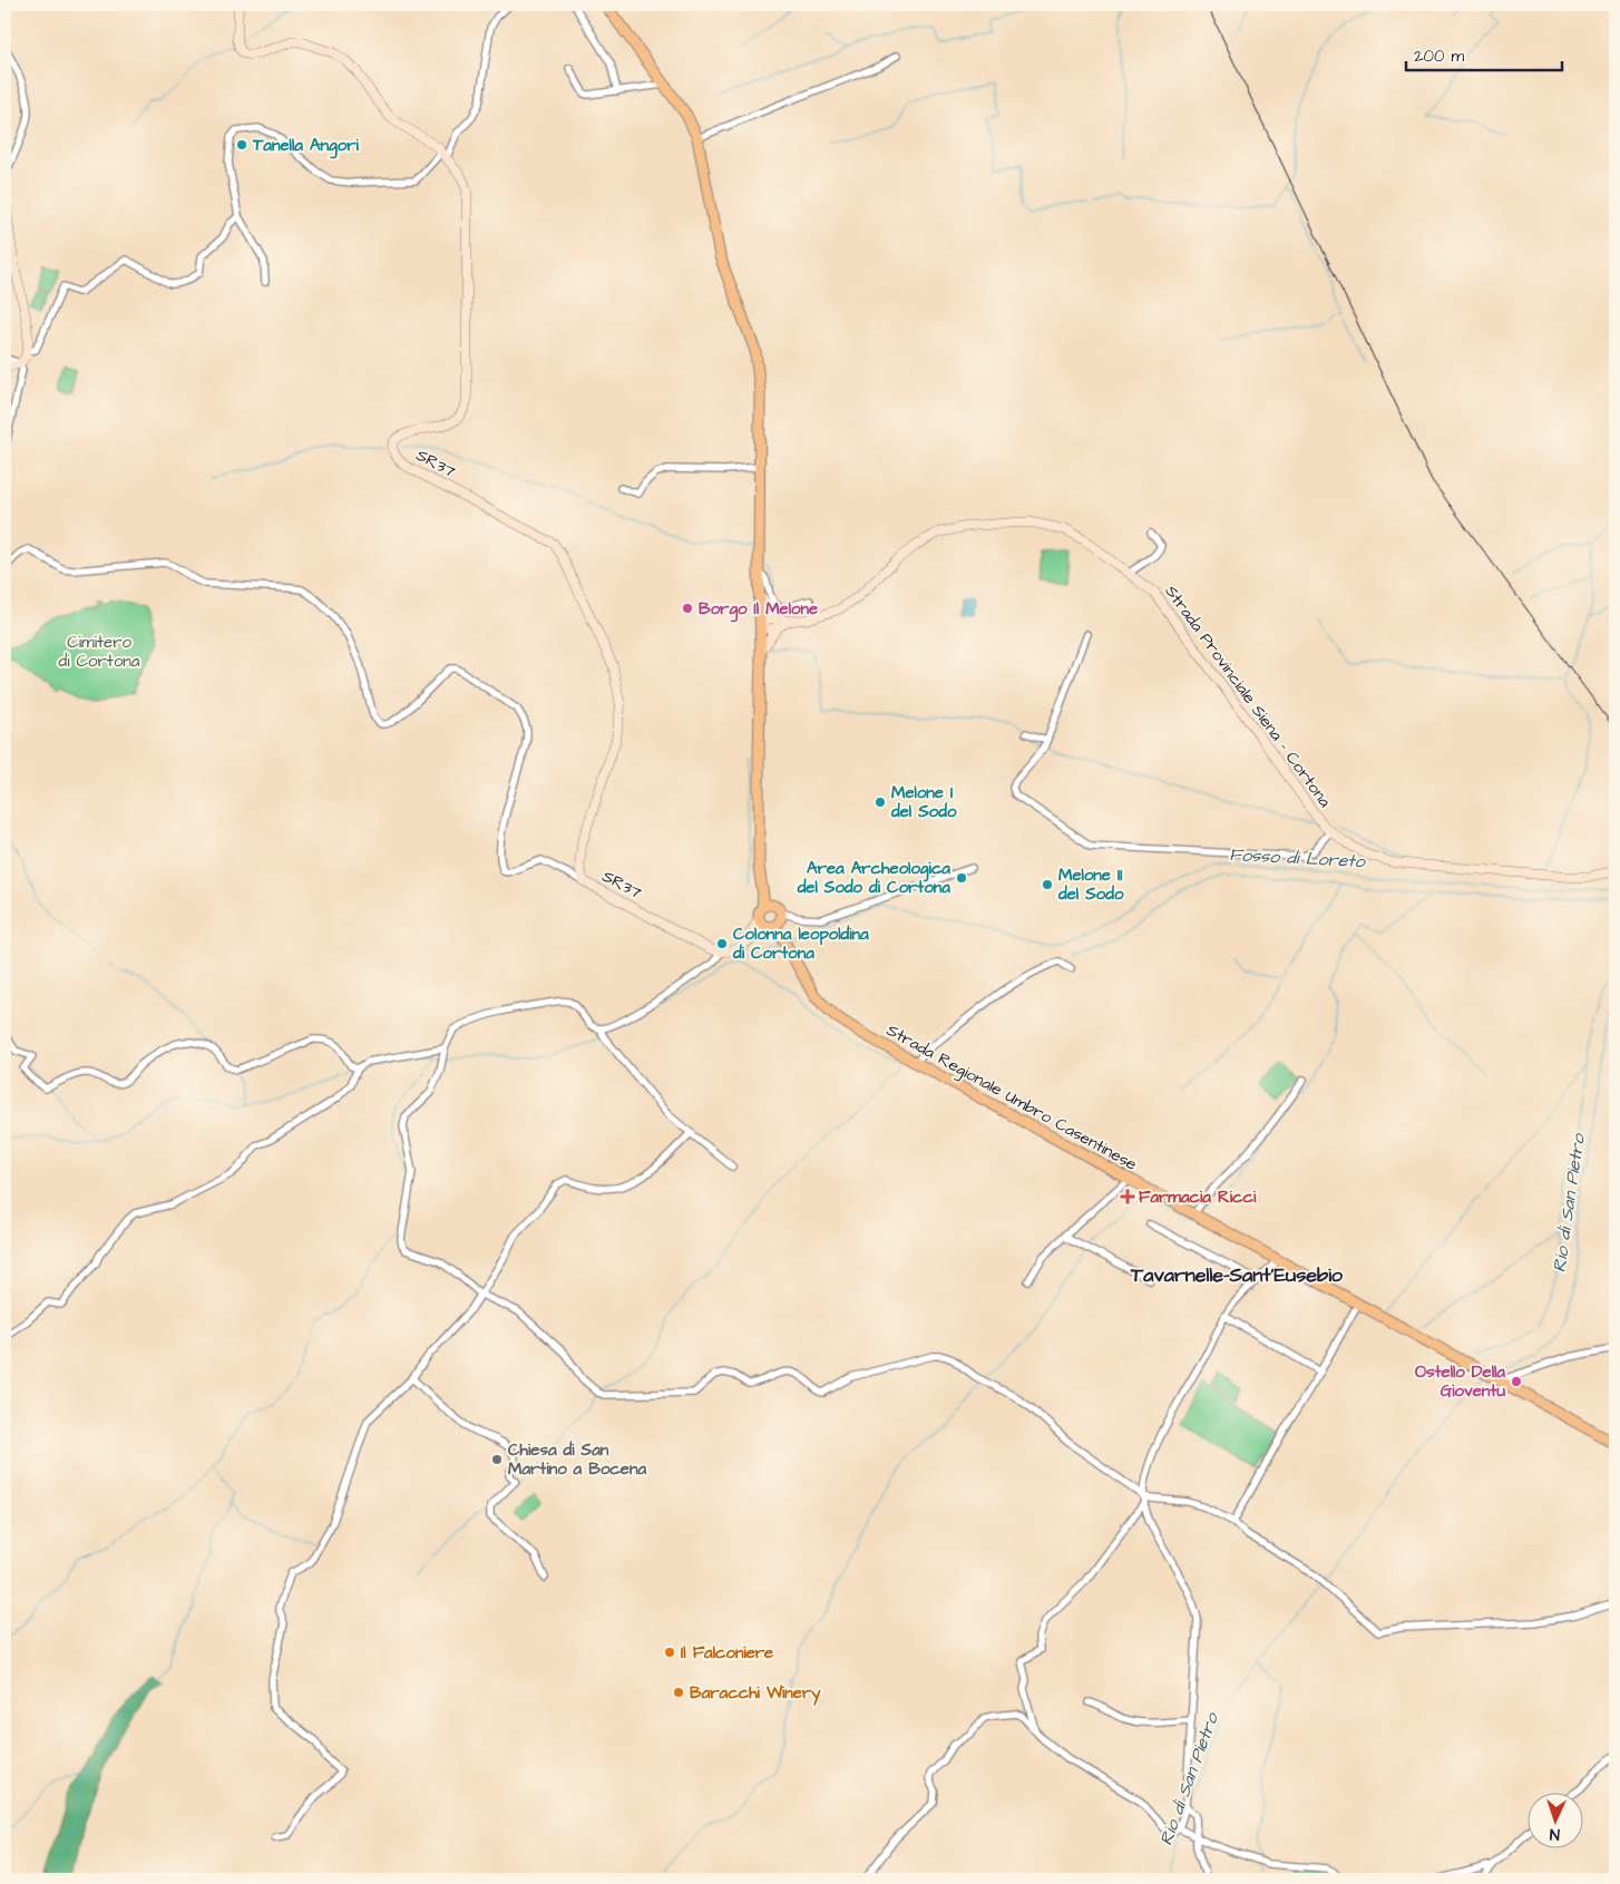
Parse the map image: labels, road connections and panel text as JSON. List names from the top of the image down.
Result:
{
  "streets": {
    "main road": ["Strada Regionale Umbro Casentinese"],
    "street": ["SR37", "Strada Provinciale Siena - Cortona"]
  },
  "districts": ["Tavarnelle-Sant'Eusebio"],
  "water": ["Fosso di Loreto", "Rio di San Pietro"],
  "parks": ["Cimitero di Cortona"],
  "places": {
    "other": [
      "Tanella Angori",
      "Borgo Il Melone",
      "Melone I del Sodo",
      "Area Archeologica del Sodo di Cortona",
      "Melone II del Sodo",
      "Colonna leopoldina di Cortona",
      "Ostello Della Gioventu",
      "Chiesa di San Martino a Bocena",
      "Il Falconiere",
      "Baracchi Winery"
    ],
    "health": ["Farmacia Ricci"]
  },
  "scale_bar": "200 m",
  "north": "bottom"
}
